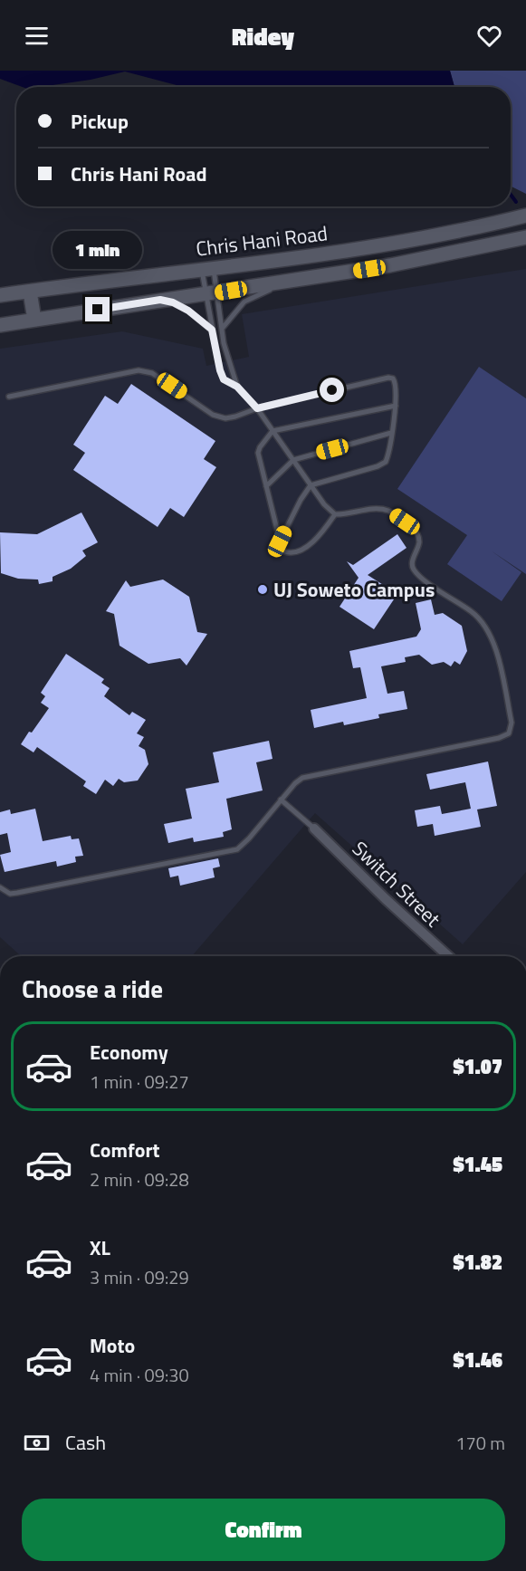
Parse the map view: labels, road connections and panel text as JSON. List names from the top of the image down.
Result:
{
  "streets": {
    "main road": ["Chris Hani Road"],
    "street": ["Switch Street"]
  },
  "places": ["UJ Soweto Campus"],
  "page": {
    "header": "Ridey",
    "banner": ["Pickup", "Chris Hani Road"],
    "bubble": "1 min",
    "heading": "Choose a ride",
    "list": [
      {
        "name": "Economy",
        "note": "1 min · 09:27",
        "value": "$1.07"
      },
      {
        "name": "Comfort",
        "note": "2 min · 09:28",
        "value": "$1.45"
      },
      {
        "name": "XL",
        "note": "3 min · 09:29",
        "value": "$1.82"
      },
      {
        "name": "Moto",
        "note": "4 min · 09:30",
        "value": "$1.46"
      }
    ],
    "pay": ["Cash", "170 m"],
    "buttons": "Confirm"
  }
}
